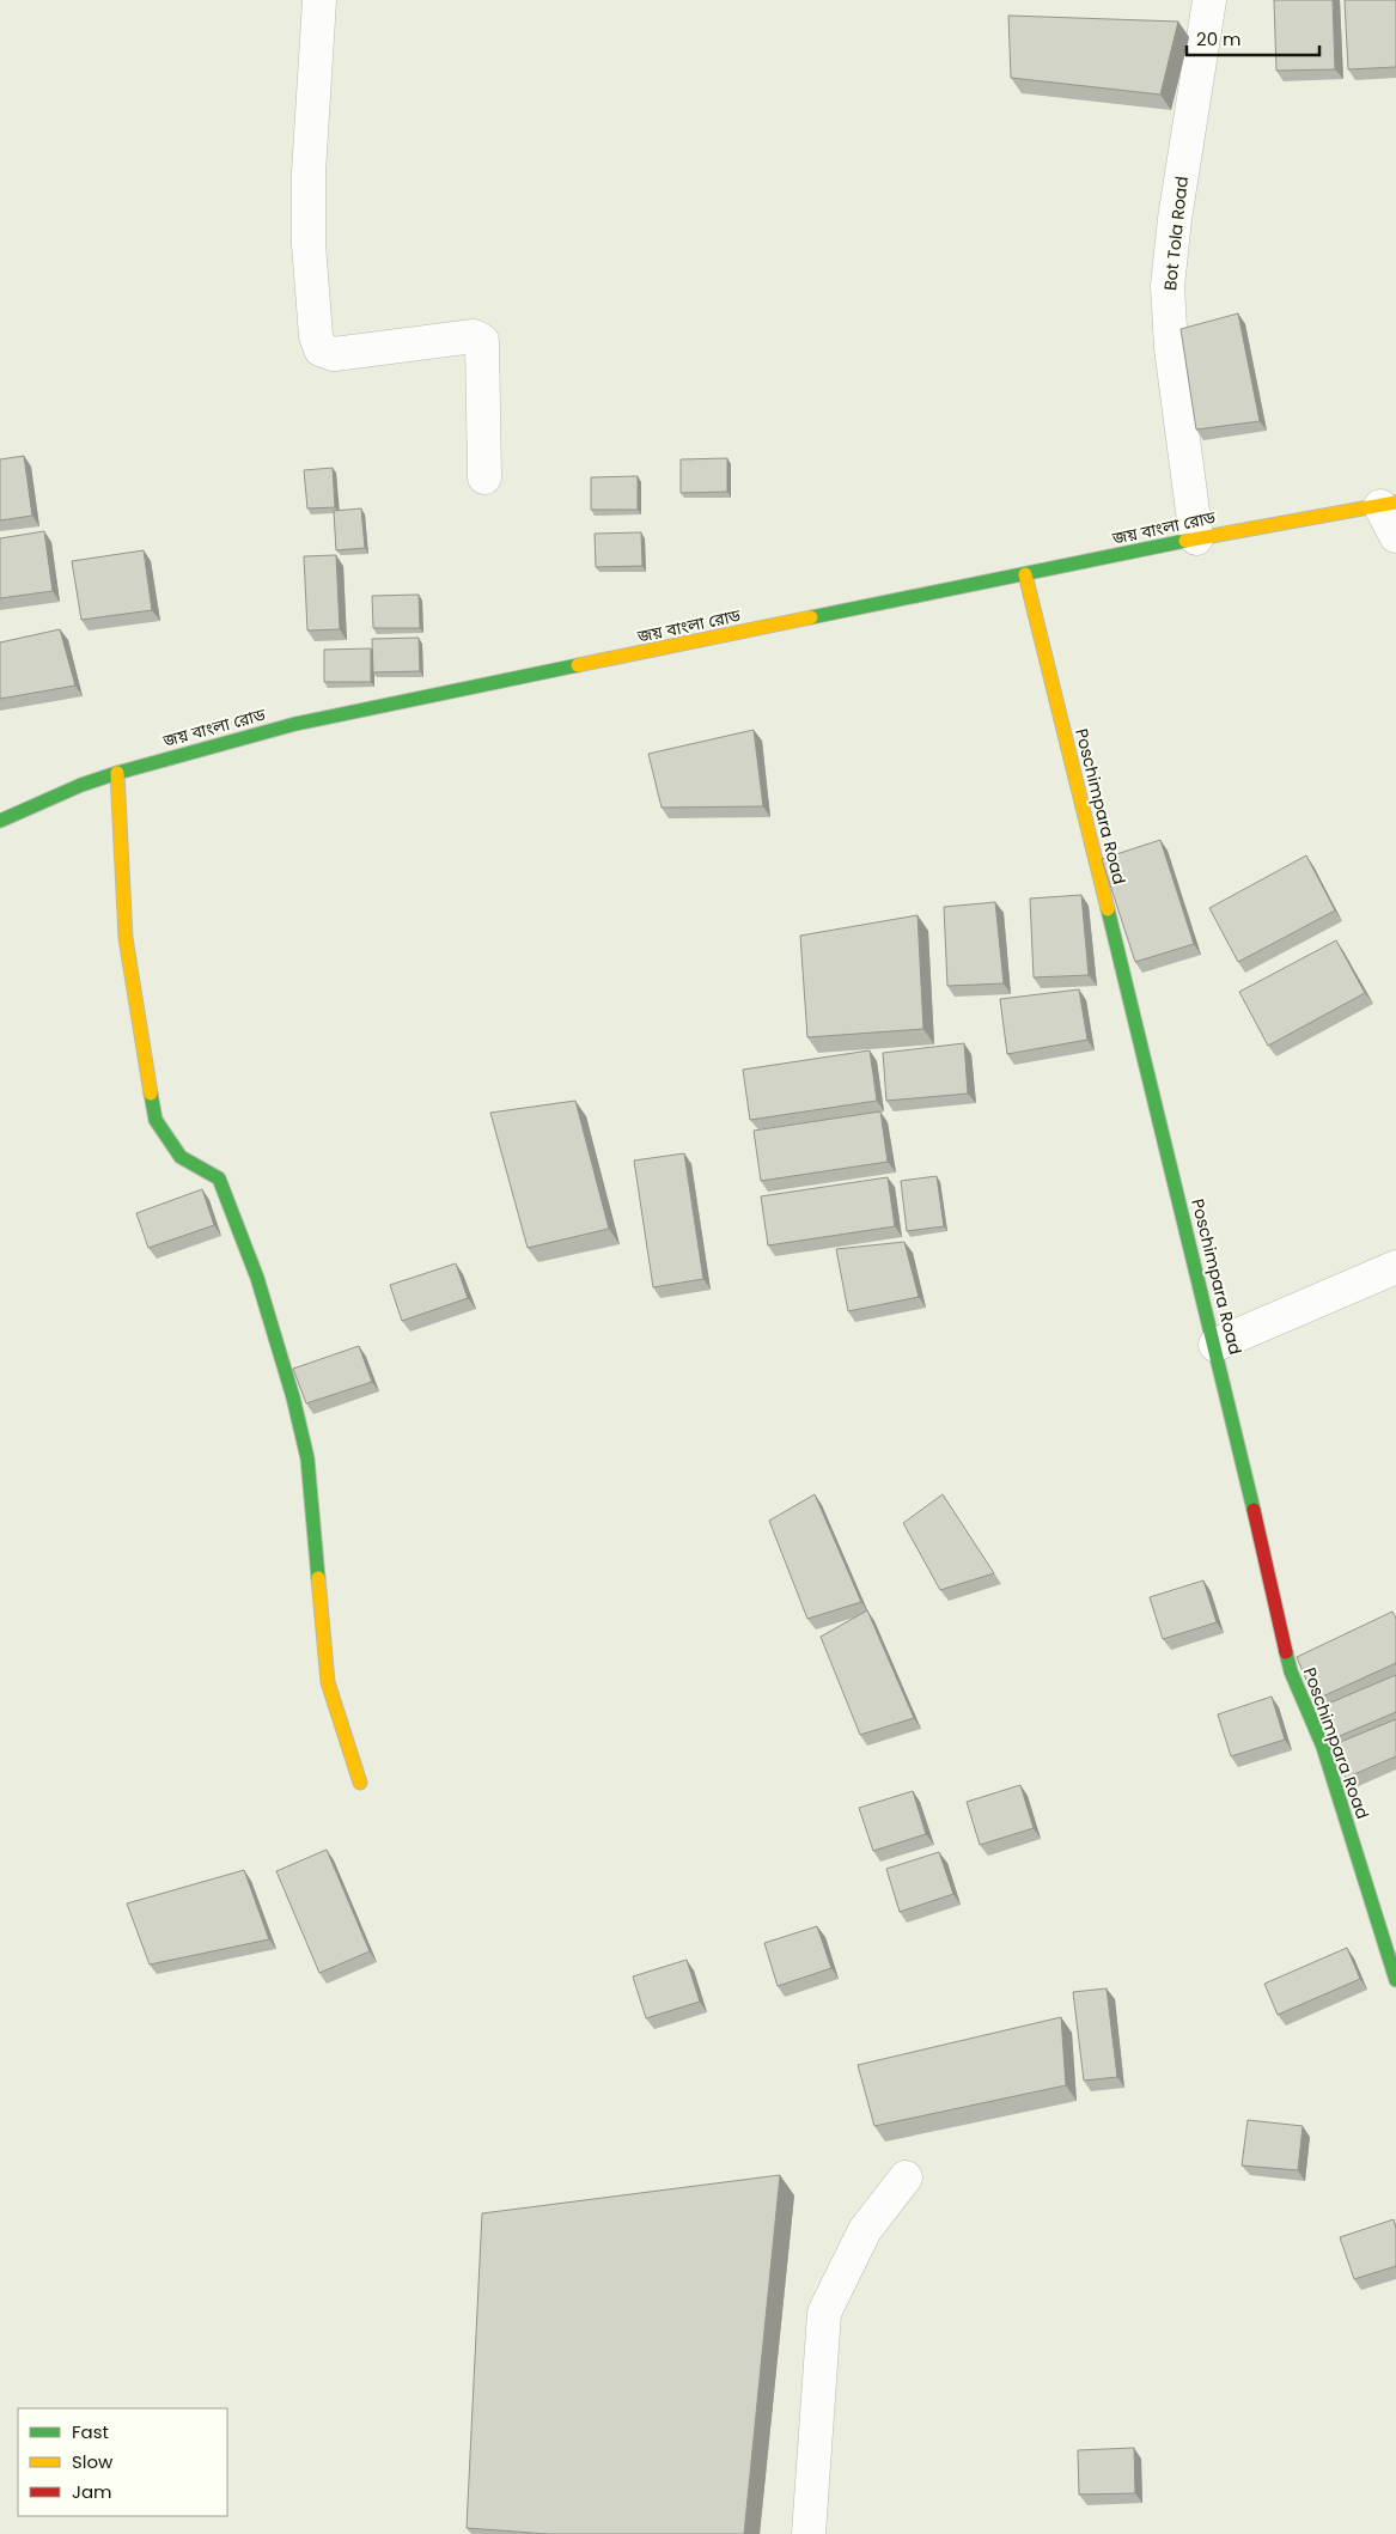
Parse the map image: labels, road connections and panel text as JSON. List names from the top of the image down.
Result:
{
  "streets": {
    "street": ["Bot Tola Road", "জয় বাংলা রোড", "Poschimpara Road"]
  },
  "crossings": [
    ["Bot Tola Road", "জয় বাংলা রোড"],
    ["জয় বাংলা রোড", "Poschimpara Road"]
  ],
  "legend": ["Fast", "Slow", "Jam"],
  "scale_bar": "20 m"
}
